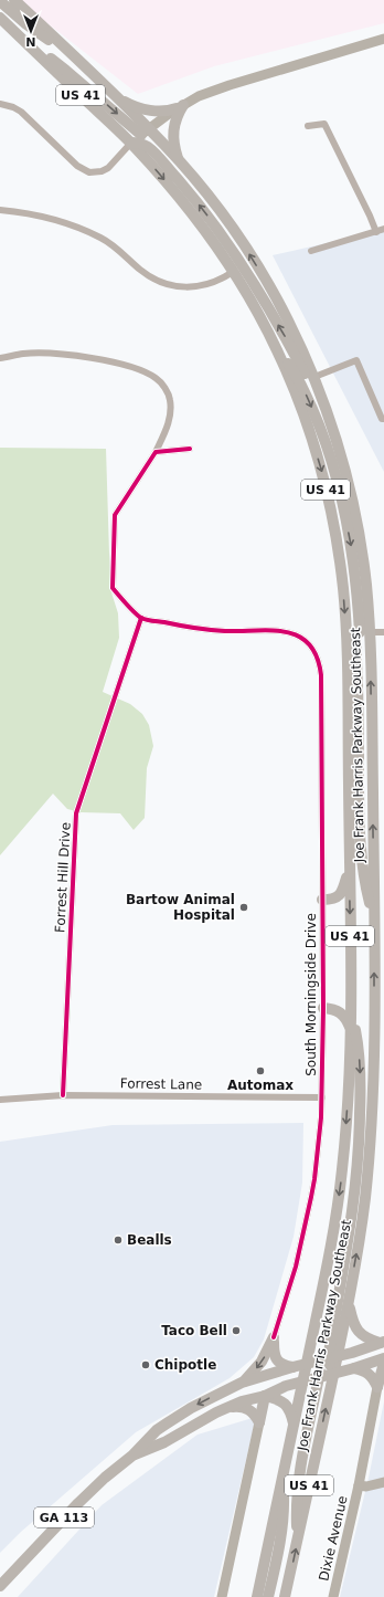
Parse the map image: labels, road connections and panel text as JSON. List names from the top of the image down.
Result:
{
  "streets": {
    "main road": ["US 41", "Joe Frank Harris Parkway Southeast", "GA 113"],
    "street": [
      "Forrest Hill Drive",
      "South Morningside Drive",
      "Forrest Lane",
      "Dixie Avenue"
    ]
  },
  "crossings": [
    ["Joe Frank Harris Parkway Southeast", "GA 113"],
    ["Forrest Hill Drive", "South Morningside Drive"],
    ["Forrest Hill Drive", "Forrest Lane"],
    ["South Morningside Drive", "Forrest Lane"]
  ],
  "places": [
    "Bartow Animal Hospital",
    "Automax",
    "Bealls",
    "Taco Bell",
    "Chipotle"
  ],
  "north": "bottom"
}
